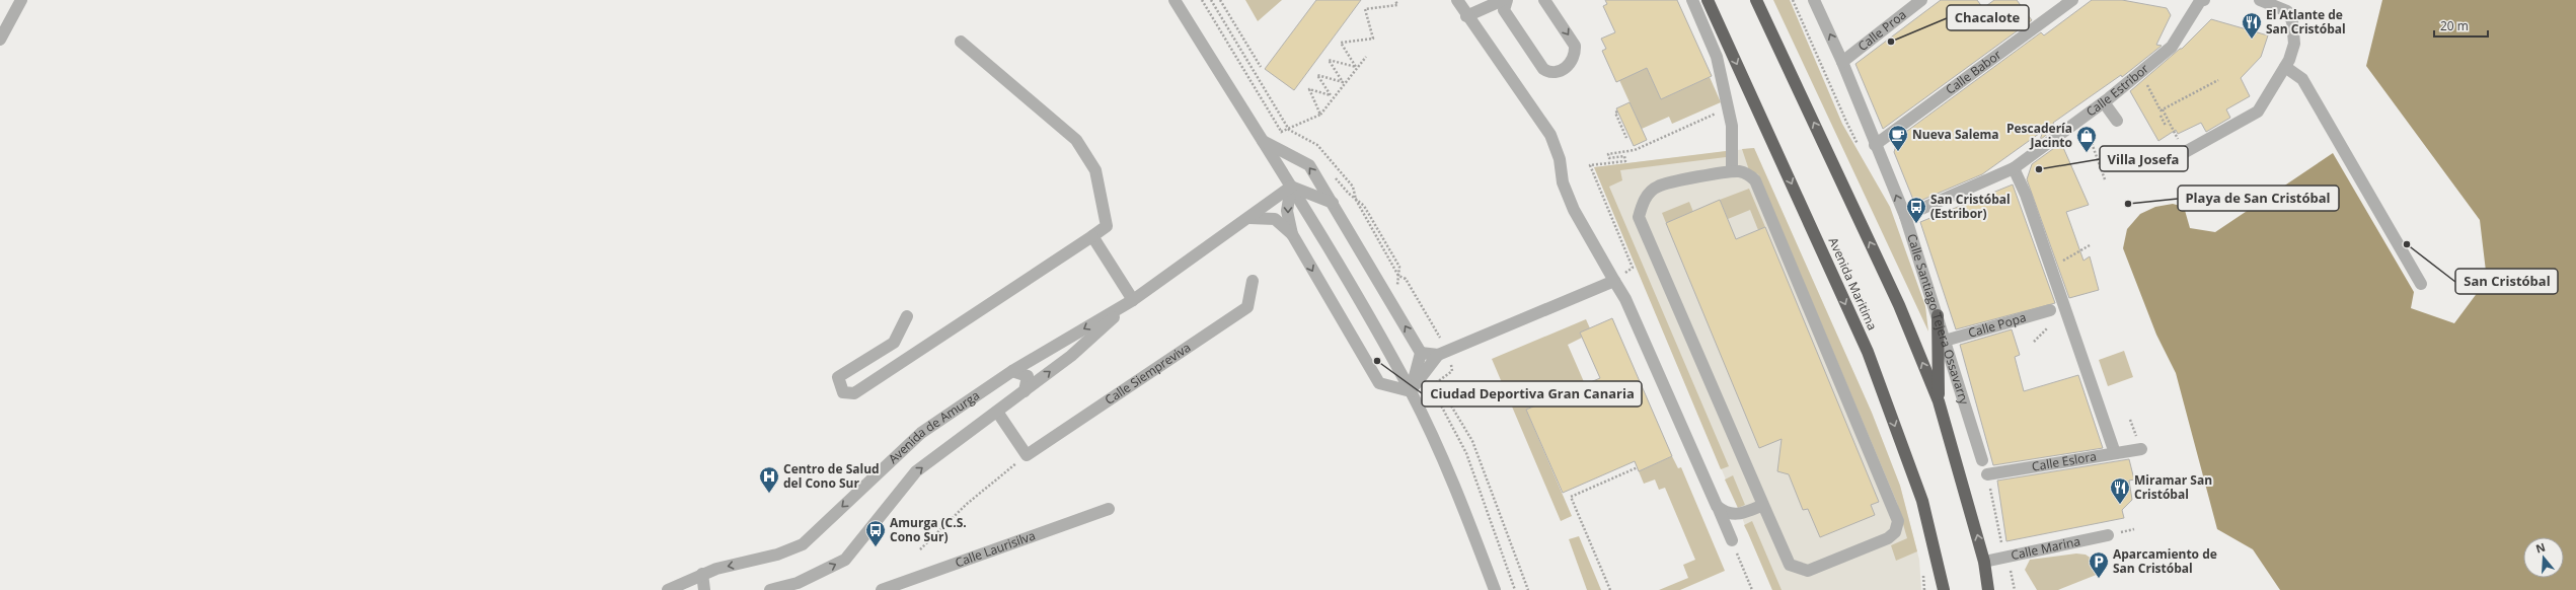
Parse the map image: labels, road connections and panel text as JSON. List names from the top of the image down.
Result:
{
  "streets": {
    "highway": ["Avenida Maritima"],
    "street": [
      "Calle Proa",
      "Calle Babor",
      "Calle Estribor",
      "Calle Santiago Tejera Ossavarry",
      "Calle Popa",
      "Calle Siempreviva",
      "Avenida de Amurga",
      "Calle Eslora",
      "Calle Marina",
      "Calle Laurisilva"
    ]
  },
  "crossings": [
    ["Calle Proa", "Calle Santiago Tejera Ossavarry"],
    ["Calle Babor", "Calle Santiago Tejera Ossavarry"],
    ["Calle Estribor", "Calle Santiago Tejera Ossavarry"],
    ["Calle Santiago Tejera Ossavarry", "Calle Popa"]
  ],
  "places": {
    "restaurant": ["El Atlante de San Cristóbal", "Miramar San Cristóbal"],
    "other": [
      "Chacalote",
      "Villa Josefa",
      "Playa de San Cristóbal",
      "San Cristóbal",
      "Ciudad Deportiva Gran Canaria"
    ],
    "cafe": ["Nueva Salema"],
    "shop": ["Pescadería Jacinto"],
    "bus stop": ["San Cristóbal (Estribor)", "Amurga (C.S. Cono Sur)"],
    "hospital": ["Centro de Salud del Cono Sur"],
    "parking": ["Aparcamiento de San Cristóbal"]
  },
  "scale_bar": "20 m",
  "north": "top"
}
